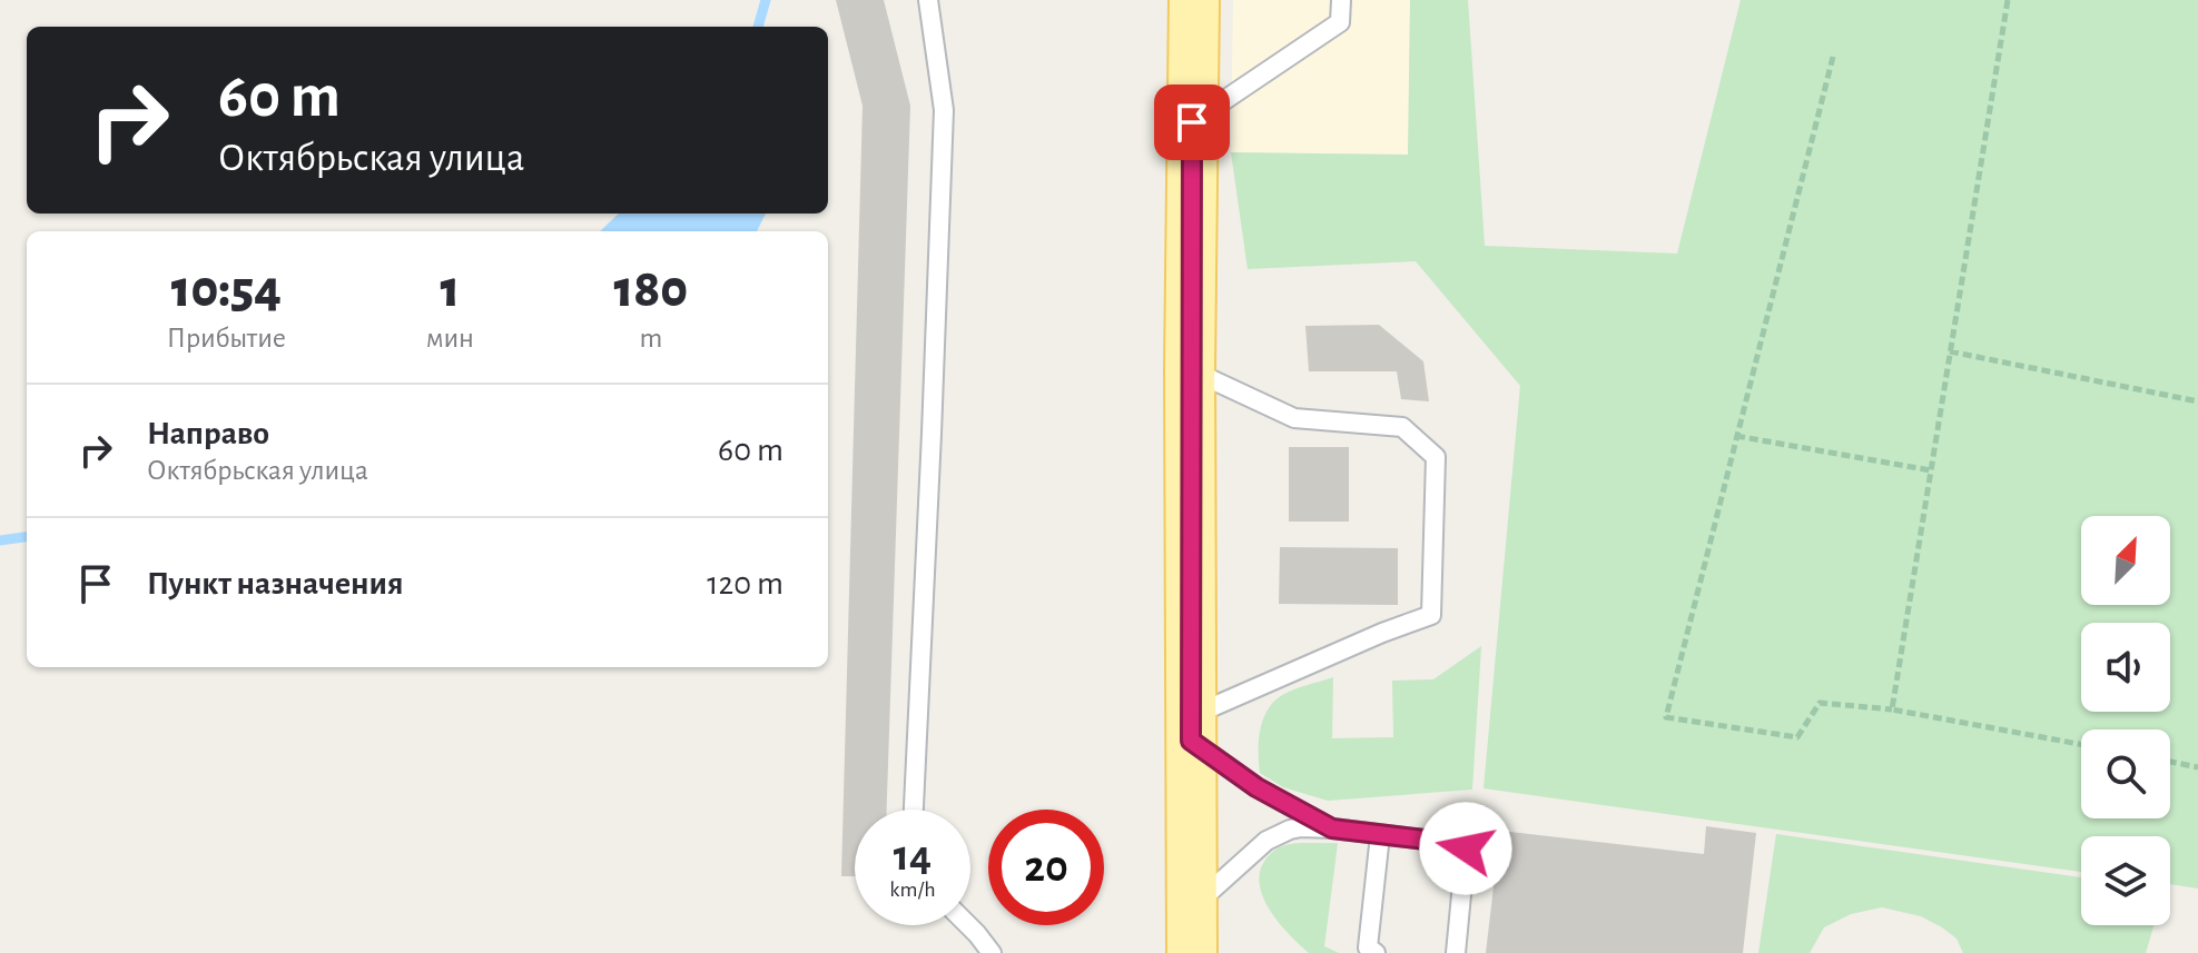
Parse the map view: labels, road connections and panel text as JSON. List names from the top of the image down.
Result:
{
  "north": "top right",
  "page": {
    "turn": ["60 m", "Октябрьская улица"],
    "eta": [
      "10:54",
      "Прибытие",
      "1",
      "мин",
      "180",
      "m"
    ],
    "list": [
      {
        "name": "Направо",
        "note": "Октябрьская улица",
        "value": "60 m"
      },
      {
        "name": "Пункт назначения",
        "value": "120 m"
      }
    ],
    "speed": "14 km/h",
    "limit": "20"
  }
}
